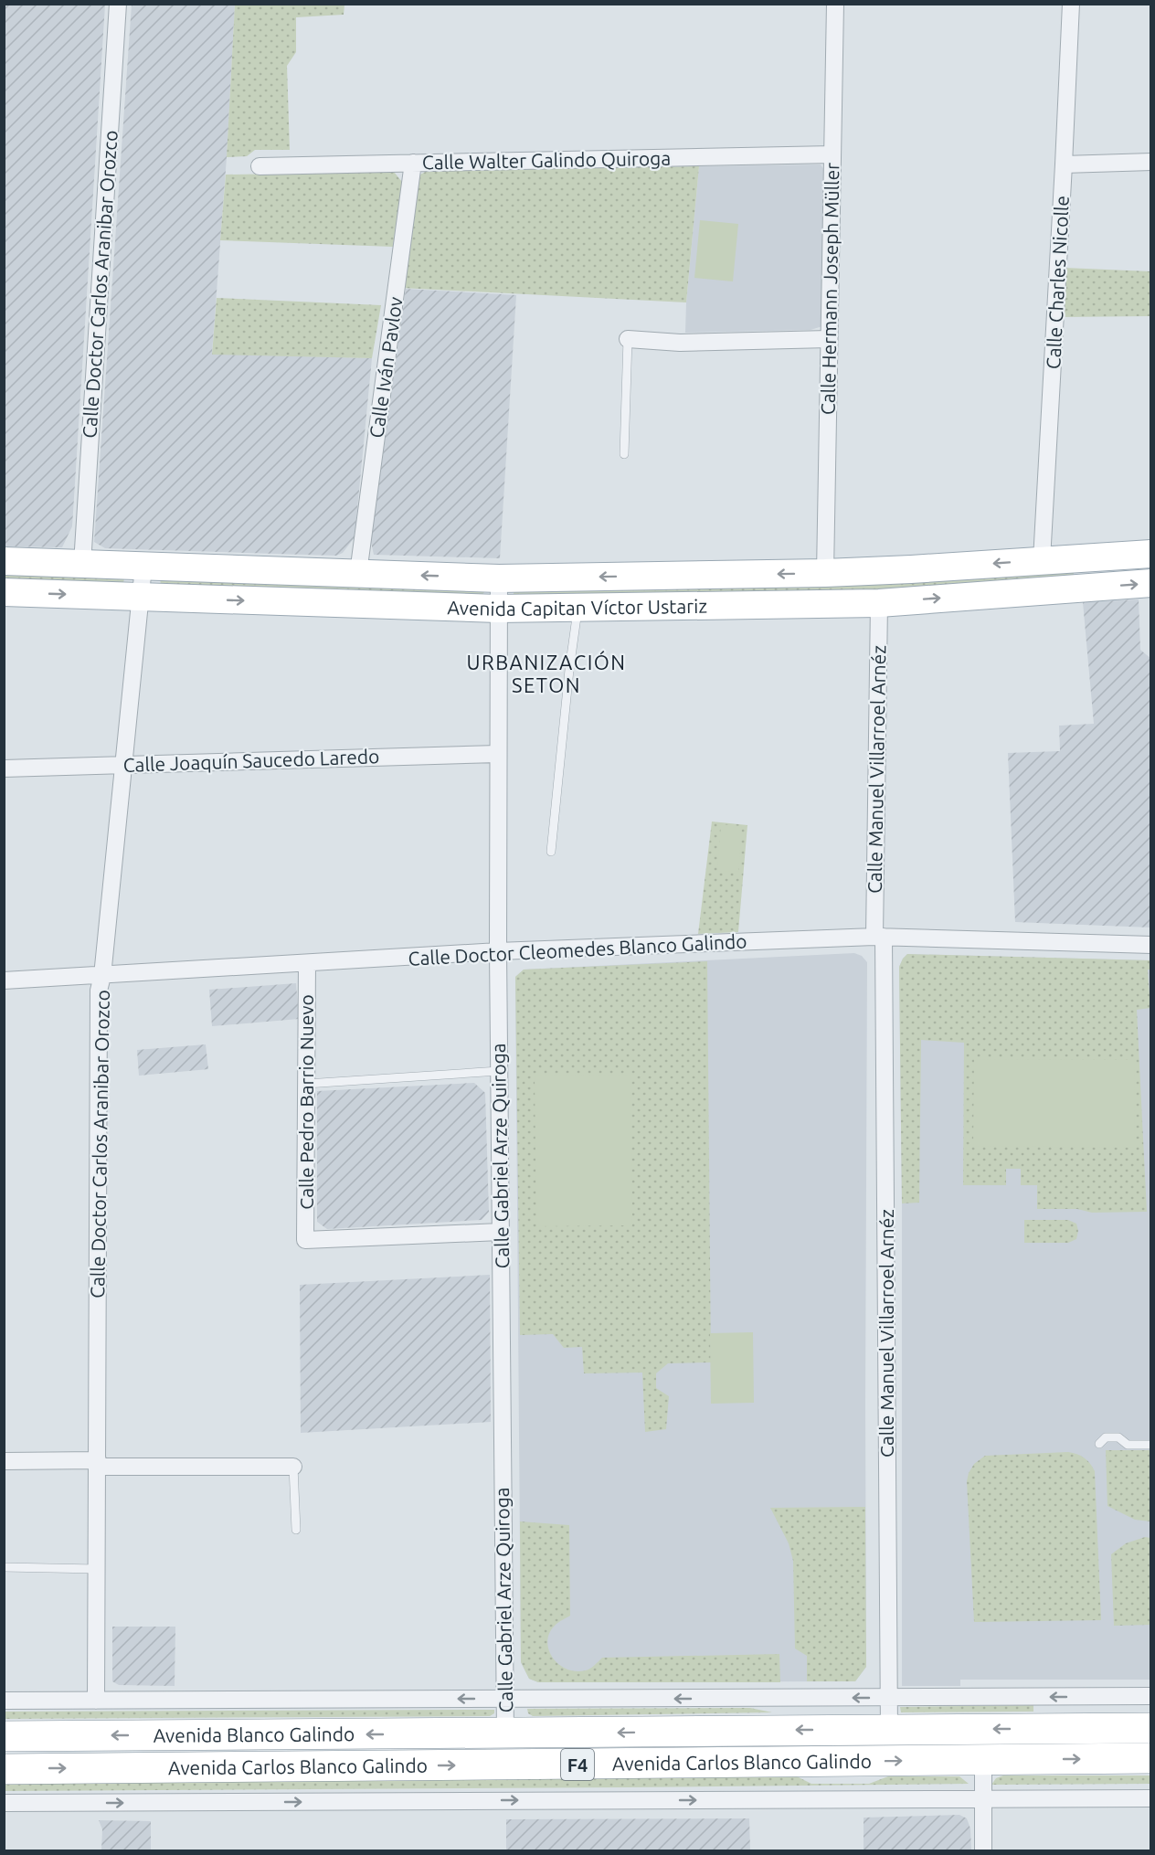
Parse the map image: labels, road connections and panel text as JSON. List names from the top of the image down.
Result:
{
  "streets": {
    "highway": ["Avenida Blanco Galindo", "Avenida Carlos Blanco Galindo", "F4"],
    "main road": ["Avenida Capitan Víctor Ustariz"],
    "street": [
      "Calle Walter Galindo Quiroga",
      "Calle Charles Nicolle",
      "Calle Doctor Carlos Aranibar Orozco",
      "Calle Hermann Joseph Müller",
      "Calle Iván Pavlov",
      "Calle Joaquín Saucedo Laredo",
      "Calle Manuel Villarroel Arnéz",
      "Calle Doctor Cleomedes Blanco Galindo",
      "Calle Pedro Barrio Nuevo",
      "Calle Gabriel Arze Quiroga"
    ]
  },
  "crossings": [
    ["Calle Walter Galindo Quiroga", "Calle Hermann Joseph Müller"],
    ["Calle Walter Galindo Quiroga", "Calle Iván Pavlov"],
    ["Calle Charles Nicolle", "Avenida Capitan Víctor Ustariz"],
    ["Calle Doctor Carlos Aranibar Orozco", "Avenida Capitan Víctor Ustariz"],
    ["Calle Doctor Carlos Aranibar Orozco", "Calle Joaquín Saucedo Laredo"],
    ["Calle Doctor Carlos Aranibar Orozco", "Calle Doctor Cleomedes Blanco Galindo"],
    ["Calle Hermann Joseph Müller", "Avenida Capitan Víctor Ustariz"],
    ["Calle Iván Pavlov", "Avenida Capitan Víctor Ustariz"],
    ["Avenida Capitan Víctor Ustariz", "Calle Manuel Villarroel Arnéz"],
    ["Avenida Capitan Víctor Ustariz", "Calle Gabriel Arze Quiroga"],
    ["Calle Joaquín Saucedo Laredo", "Calle Gabriel Arze Quiroga"],
    ["Calle Manuel Villarroel Arnéz", "Calle Doctor Cleomedes Blanco Galindo"],
    ["Calle Manuel Villarroel Arnéz", "Avenida Carlos Blanco Galindo"],
    ["Calle Doctor Cleomedes Blanco Galindo", "Calle Pedro Barrio Nuevo"],
    ["Calle Doctor Cleomedes Blanco Galindo", "Calle Gabriel Arze Quiroga"],
    ["Calle Pedro Barrio Nuevo", "Calle Gabriel Arze Quiroga"],
    ["Calle Gabriel Arze Quiroga", "Avenida Blanco Galindo"],
    ["Calle Gabriel Arze Quiroga", "Avenida Carlos Blanco Galindo"],
    ["Avenida Blanco Galindo", "Avenida Carlos Blanco Galindo"]
  ],
  "one_way": ["Avenida Blanco Galindo"],
  "districts": ["URBANIZACIÓN SETON"]
}
